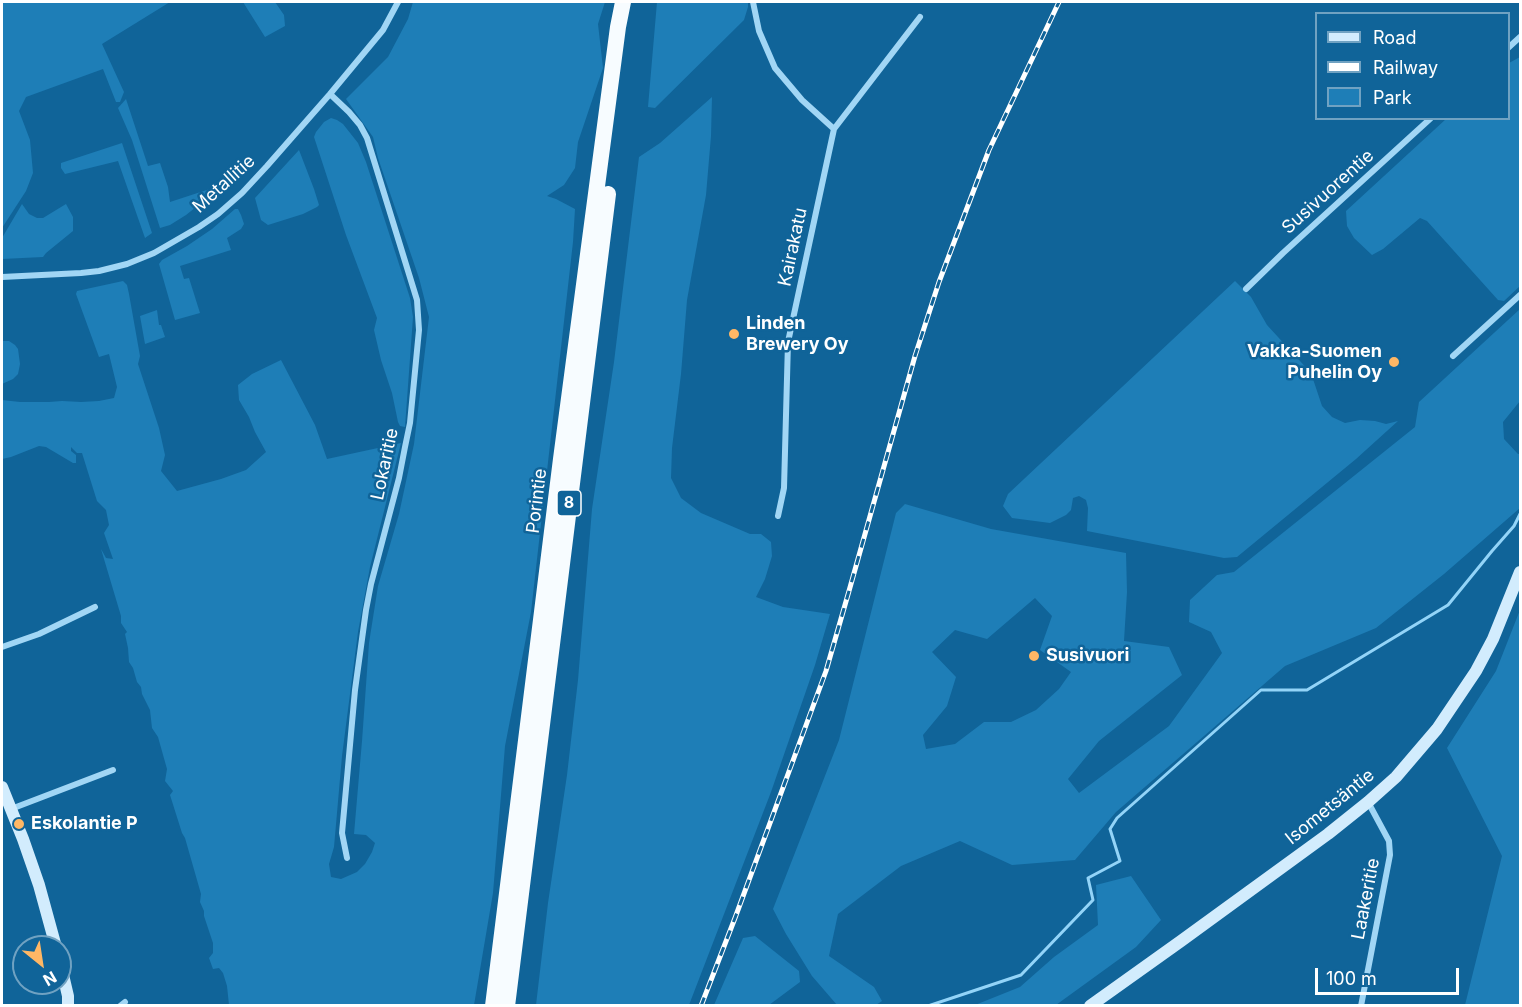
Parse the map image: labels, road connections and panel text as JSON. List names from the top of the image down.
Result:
{
  "streets": {
    "highway": ["Porintie", "8"],
    "main road": ["Isometsäntie"],
    "street": [
      "Metallitie",
      "Susivuorentie",
      "Kairakatu",
      "Lokaritie",
      "Laakeritie"
    ]
  },
  "crossings": [
    ["Metallitie", "Lokaritie"],
    ["Isometsäntie", "Laakeritie"]
  ],
  "places": [
    "Linden Brewery Oy",
    "Vakka-Suomen Puhelin Oy",
    "Susivuori",
    "Eskolantie P"
  ],
  "legend": ["Road", "Railway", "Park"],
  "scale_bar": "100 m",
  "north": "bottom right"
}
